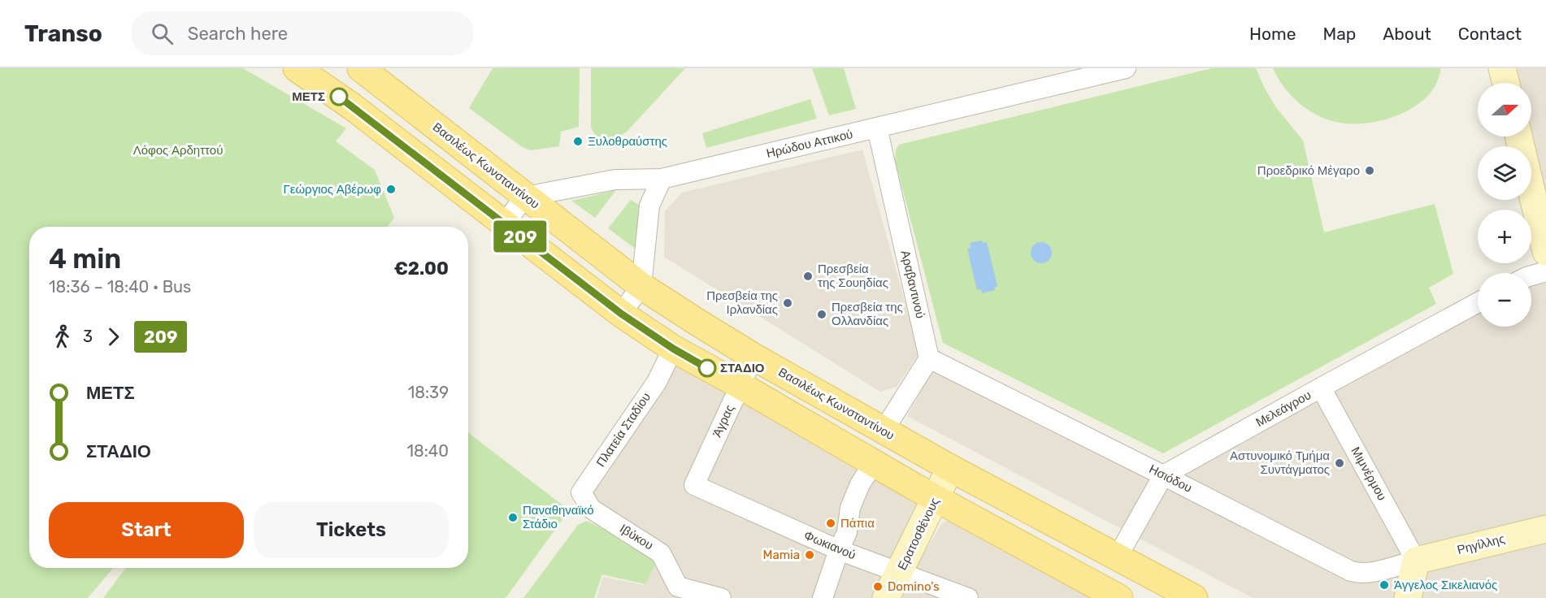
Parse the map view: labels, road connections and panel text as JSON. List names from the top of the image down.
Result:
{
  "streets": {
    "main road": ["Βασιλέως Κωνσταντίνου"],
    "street": [
      "Ηρώδου Αττικού",
      "Αραβαντινού",
      "Μελεάγρου",
      "Άγρας",
      "Πλατεία Σταδίου",
      "Μιμνέρμου",
      "Ησιόδου",
      "Ερατοσθένους",
      "Ιβύκου",
      "Ρηγίλλης",
      "Φωκιανού"
    ]
  },
  "crossings": [
    ["Ηρώδου Αττικού", "Βασιλέως Κωνσταντίνου"],
    ["Ηρώδου Αττικού", "Αραβαντινού"],
    ["Βασιλέως Κωνσταντίνου", "Άγρας"],
    ["Βασιλέως Κωνσταντίνου", "Ερατοσθένους"],
    ["Αραβαντινού", "Ησιόδου"],
    ["Μελεάγρου", "Μιμνέρμου"],
    ["Μελεάγρου", "Ησιόδου"],
    ["Άγρας", "Φωκιανού"],
    ["Πλατεία Σταδίου", "Ιβύκου"],
    ["Μιμνέρμου", "Ησιόδου"],
    ["Μιμνέρμου", "Ρηγίλλης"],
    ["Ησιόδου", "Ρηγίλλης"],
    ["Ερατοσθένους", "Φωκιανού"]
  ],
  "parks": ["Λόφος Αρδηττού"],
  "places": [
    "ΜΕΤΣ",
    "Ξυλοθραύστης",
    "Προεδρικό Μέγαρο",
    "Γεώργιος Αβέρωφ",
    "Πρεσβεία της Σουηδίας",
    "Πρεσβεία της Ιρλανδίας",
    "Πρεσβεία της Ολλανδίας",
    "ΣΤΑΔΙΟ",
    "Αστυνομικό Τμήμα Συντάγματος",
    "Παναθηναϊκό Στάδιο",
    "Πάπια",
    "Mamia",
    "Άγγελος Σικελιανός",
    "Domino's"
  ],
  "lines": ["bus line 209"],
  "north": "right",
  "page": {
    "header": "Transo",
    "search": "Search here",
    "nav": [
      "Home",
      "Map",
      "About",
      "Contact"
    ],
    "on_map": "209",
    "map_buttons": ["+", "−"],
    "heading": ["4 min", "18:36 – 18:40 · Bus", "€2.00"],
    "legs": ["3", "209"],
    "list": [
      {
        "name": "ΜΕΤΣ",
        "value": "18:39"
      },
      {
        "name": "ΣΤΑΔΙΟ",
        "value": "18:40"
      }
    ],
    "buttons": ["Start", "Tickets"]
  }
}
